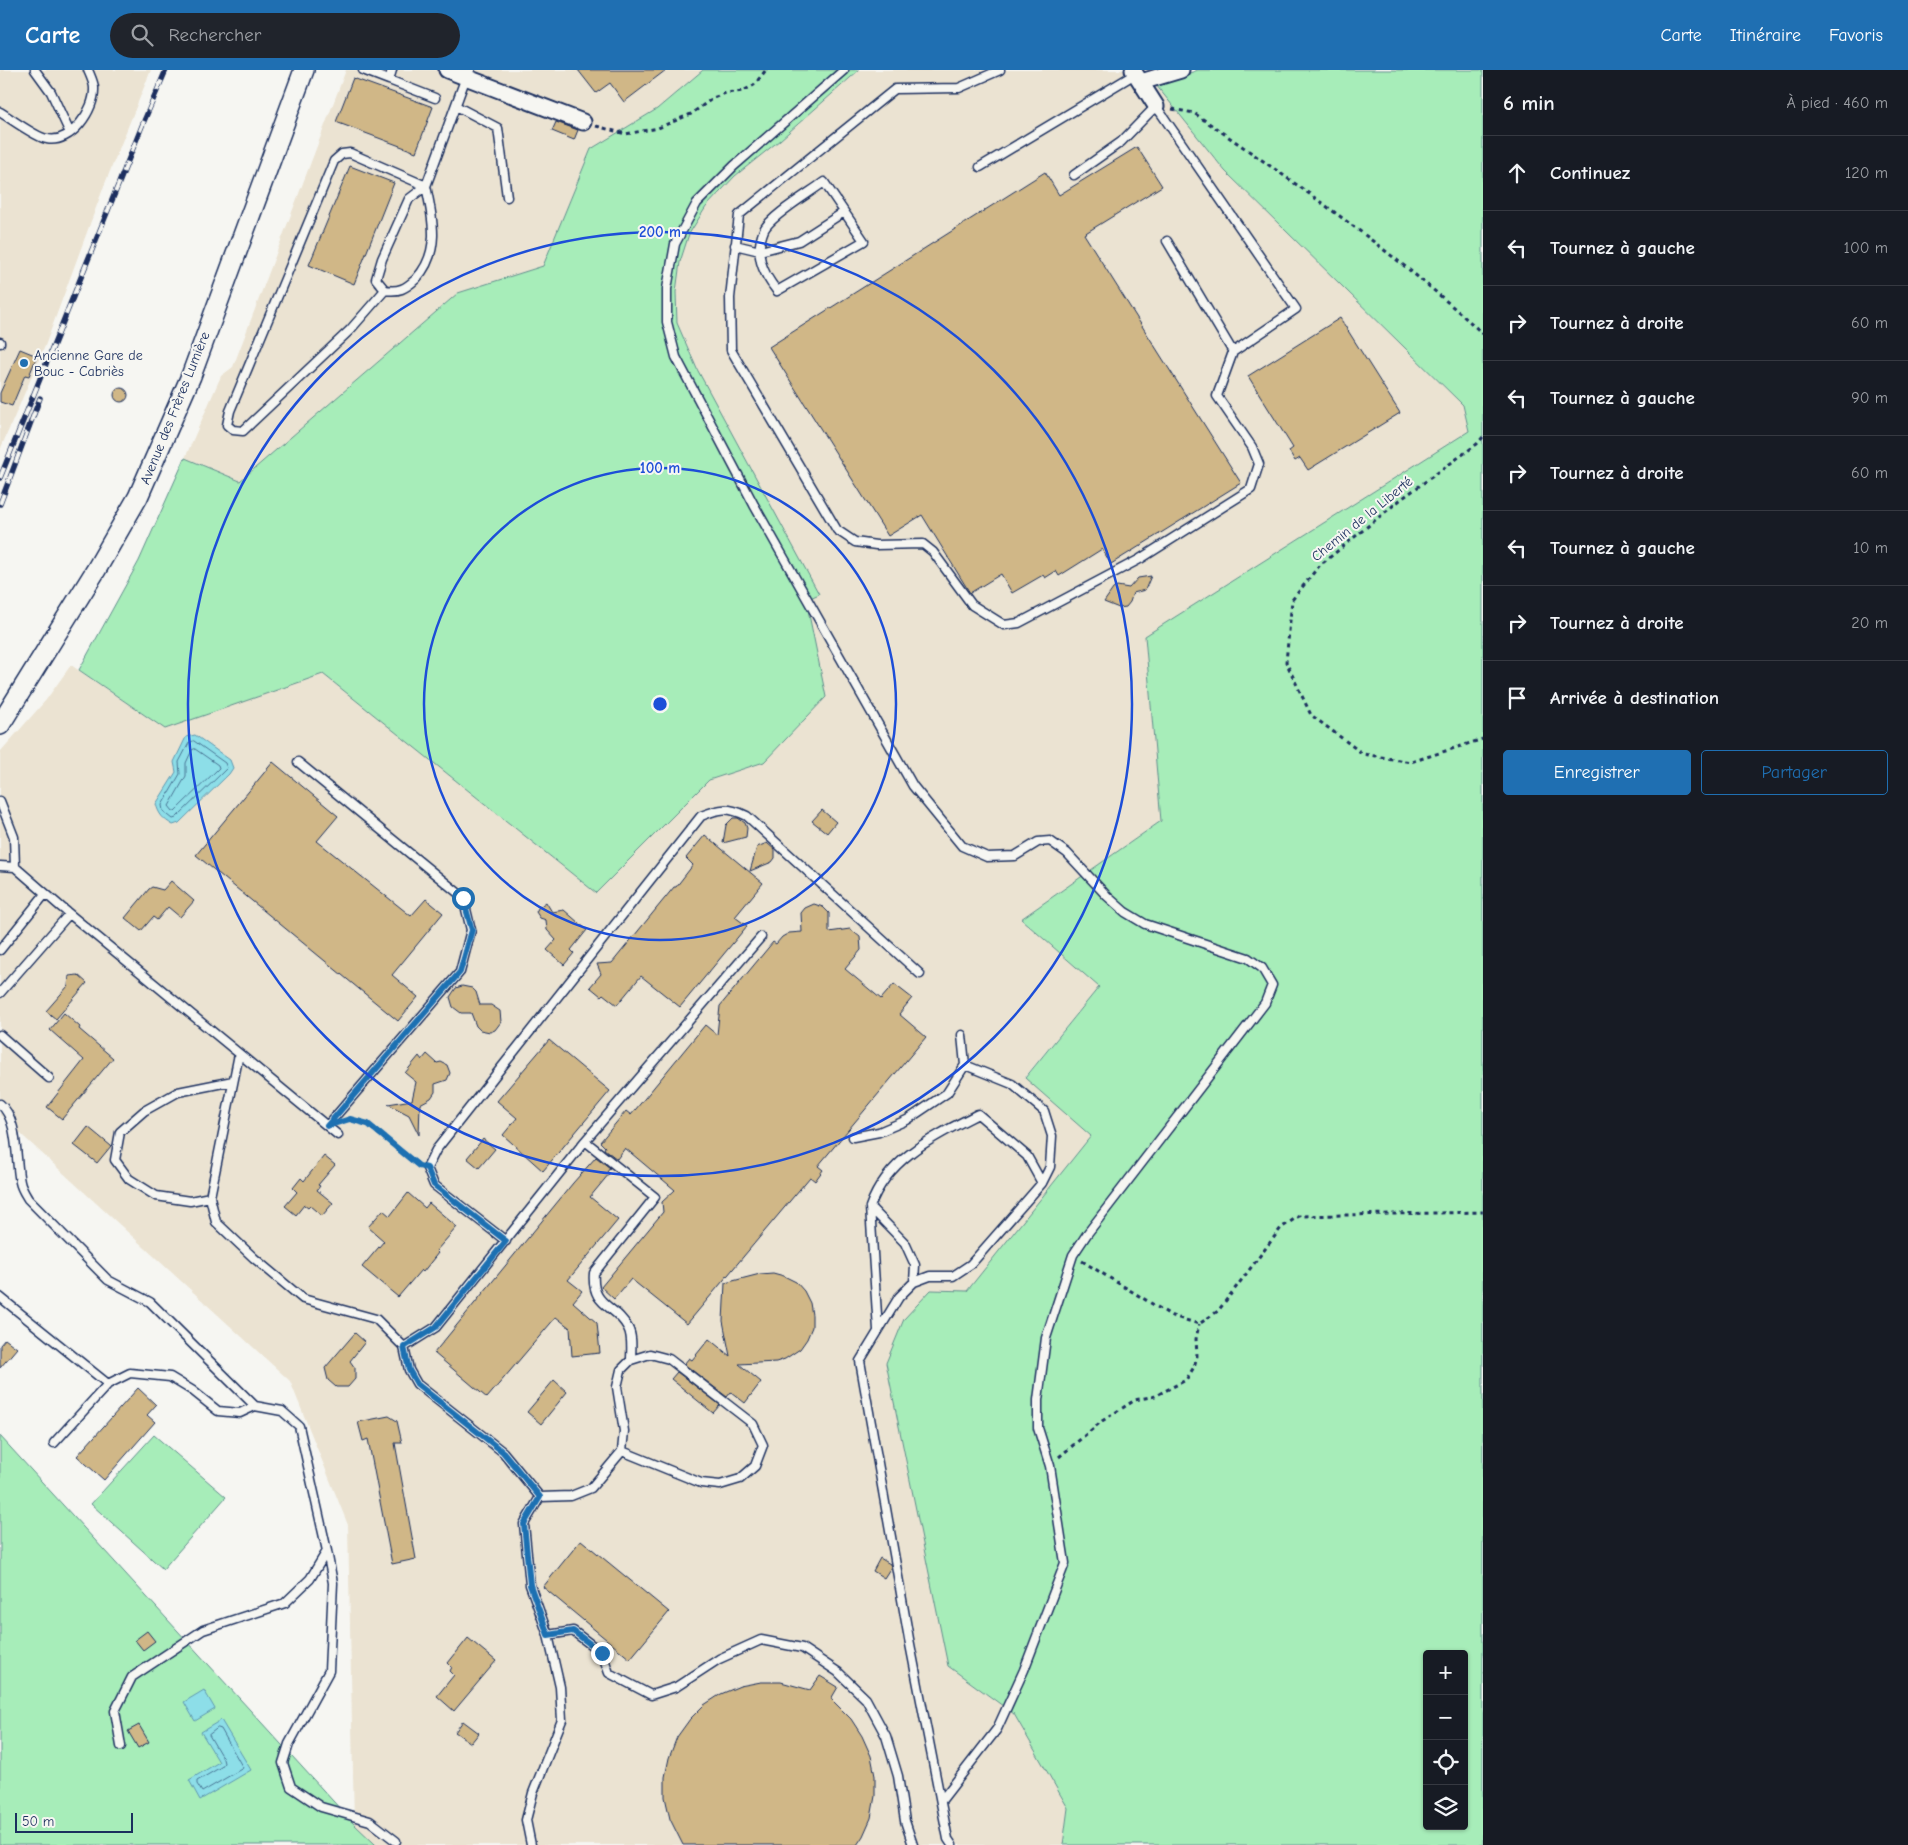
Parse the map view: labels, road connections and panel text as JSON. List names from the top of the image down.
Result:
{
  "streets": {
    "street": ["Avenue des Frères Lumière"],
    "path": ["Chemin de la Liberté"]
  },
  "places": ["Ancienne Gare de Bouc - Cabriès"],
  "scale_bar": "50 m",
  "page": {
    "header": "Carte",
    "search": "Rechercher",
    "nav": ["Carte", "Itinéraire", "Favoris"],
    "heading": ["6 min", "À pied · 460 m"],
    "list": [
      ["Continuez", "120 m"],
      ["Tournez à gauche", "100 m"],
      ["Tournez à droite", "60 m"],
      ["Tournez à gauche", "90 m"],
      ["Tournez à droite", "60 m"],
      ["Tournez à gauche", "10 m"],
      ["Tournez à droite", "20 m"],
      "Arrivée à destination"
    ],
    "buttons": ["Enregistrer", "Partager"],
    "map_buttons": ["+", "−"],
    "scale": "50 m"
  },
  "rings": ["200 m", "100 m"]
}
